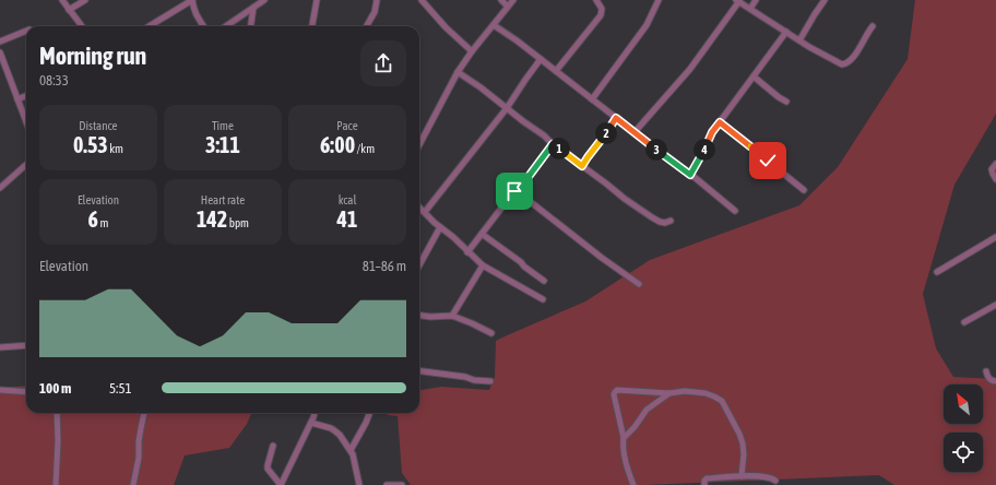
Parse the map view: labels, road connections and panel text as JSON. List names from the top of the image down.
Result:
{
  "north": "top left",
  "page": {
    "heading": ["Morning run", "08:33"],
    "stats": [
      ["Distance", "0.53 km"],
      ["Time", "3:11"],
      ["Pace", "6:00 /km"],
      ["Elevation", "6 m"],
      ["Heart rate", "142 bpm"],
      ["kcal", "41"]
    ],
    "pins": [
      "2",
      "1",
      "3",
      "4"
    ],
    "chart": ["Elevation", "81–86 m"],
    "list": [
      {
        "name": "100 m",
        "note": "5:51"
      }
    ]
  }
}
